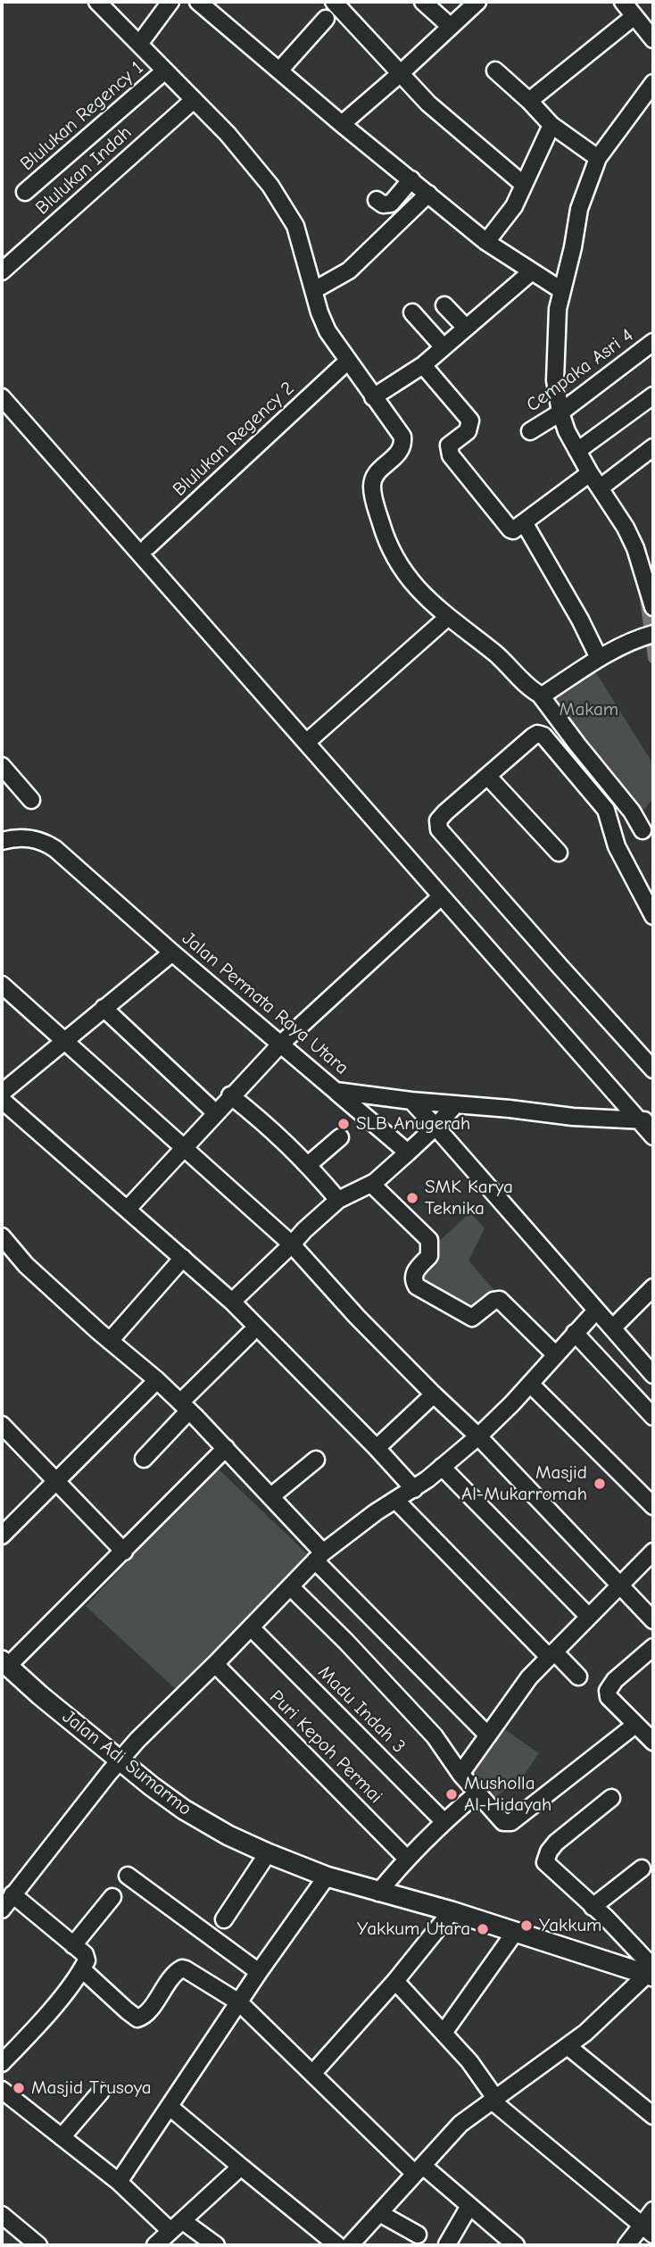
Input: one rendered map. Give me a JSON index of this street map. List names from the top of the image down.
{
  "streets": {
    "main road": ["Jalan Adi Sumarmo"],
    "street": [
      "Blulukan Regency 1",
      "Blulukan Indah",
      "Cempaka Asri 4",
      "Blulukan Regency 2",
      "Jalan Permata Raya Utara",
      "Madu Indah 3",
      "Puri Kepoh Permai"
    ]
  },
  "parks": ["Makam"],
  "places": [
    "SLB Anugerah",
    "SMK Karya Teknika",
    "Masjid Al-Mukarromah",
    "Musholla Al-Hidayah",
    "Yakkum",
    "Yakkum Utara",
    "Masjid Trusoya"
  ]
}
